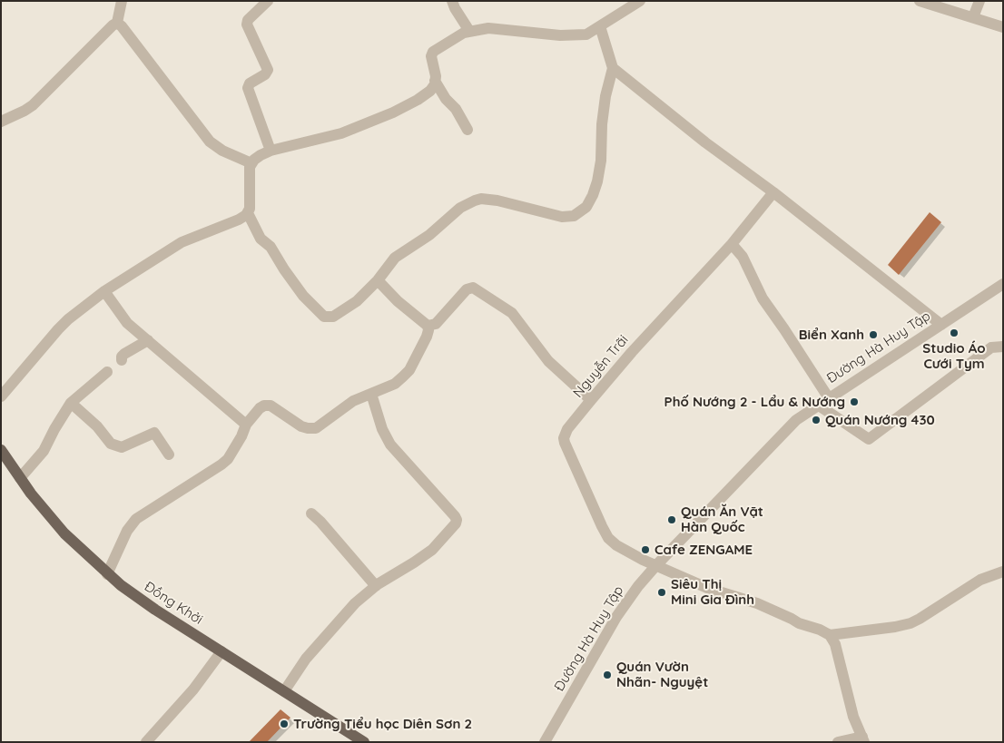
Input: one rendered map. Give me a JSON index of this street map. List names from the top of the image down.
{
  "streets": {
    "main road": ["Đồng Khởi"],
    "street": ["Đường Hà Huy Tập", "Nguyễn Trãi"]
  },
  "crossings": [
    ["Đường Hà Huy Tập", "Nguyễn Trãi"]
  ],
  "places": [
    "Studio Áo Cưới Tym",
    "Biển Xanh",
    "Phố Nướng 2 - Lẩu & Nướng",
    "Quán Nướng 430",
    "Quán Ăn Vặt Hàn Quốc",
    "Cafe ZENGAME",
    "Siêu Thị Mini Gia Đình",
    "Quán Vườn Nhãn- Nguyệt",
    "Trường Tiểu học Diên Sơn 2"
  ]
}
